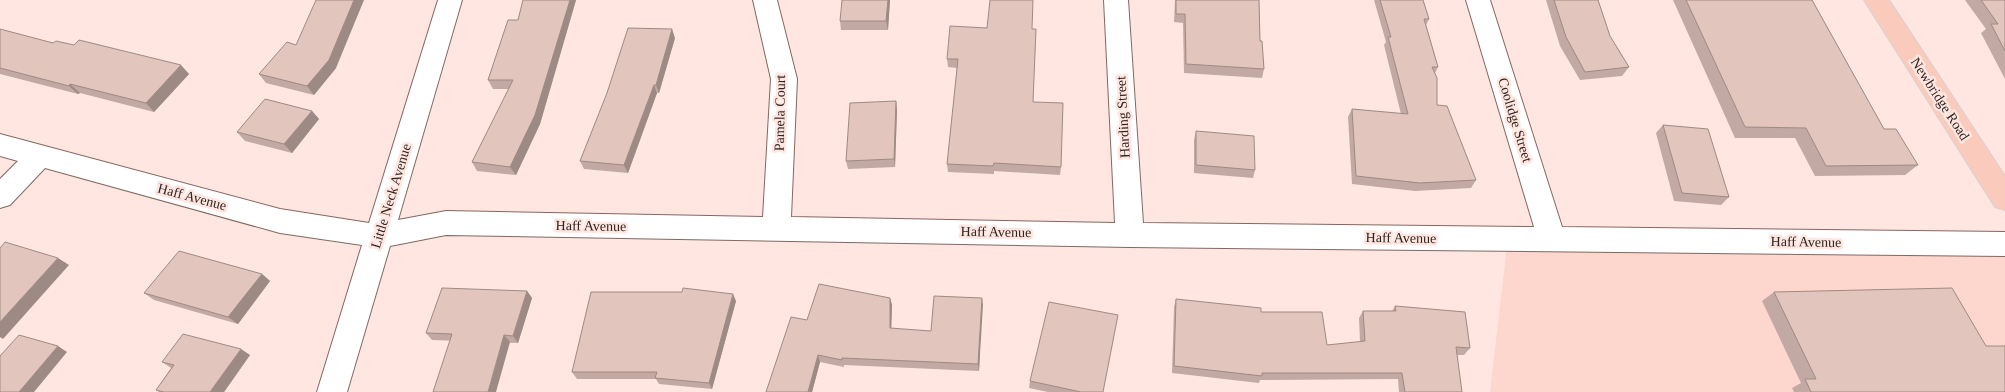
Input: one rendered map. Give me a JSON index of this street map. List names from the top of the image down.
{
  "streets": {
    "main road": ["Newbridge Road"],
    "street": [
      "Pamela Court",
      "Harding Street",
      "Coolidge Street",
      "Little Neck Avenue",
      "Haff Avenue"
    ]
  },
  "crossings": [
    ["Pamela Court", "Haff Avenue"],
    ["Harding Street", "Haff Avenue"],
    ["Coolidge Street", "Haff Avenue"],
    ["Little Neck Avenue", "Haff Avenue"]
  ]
}
